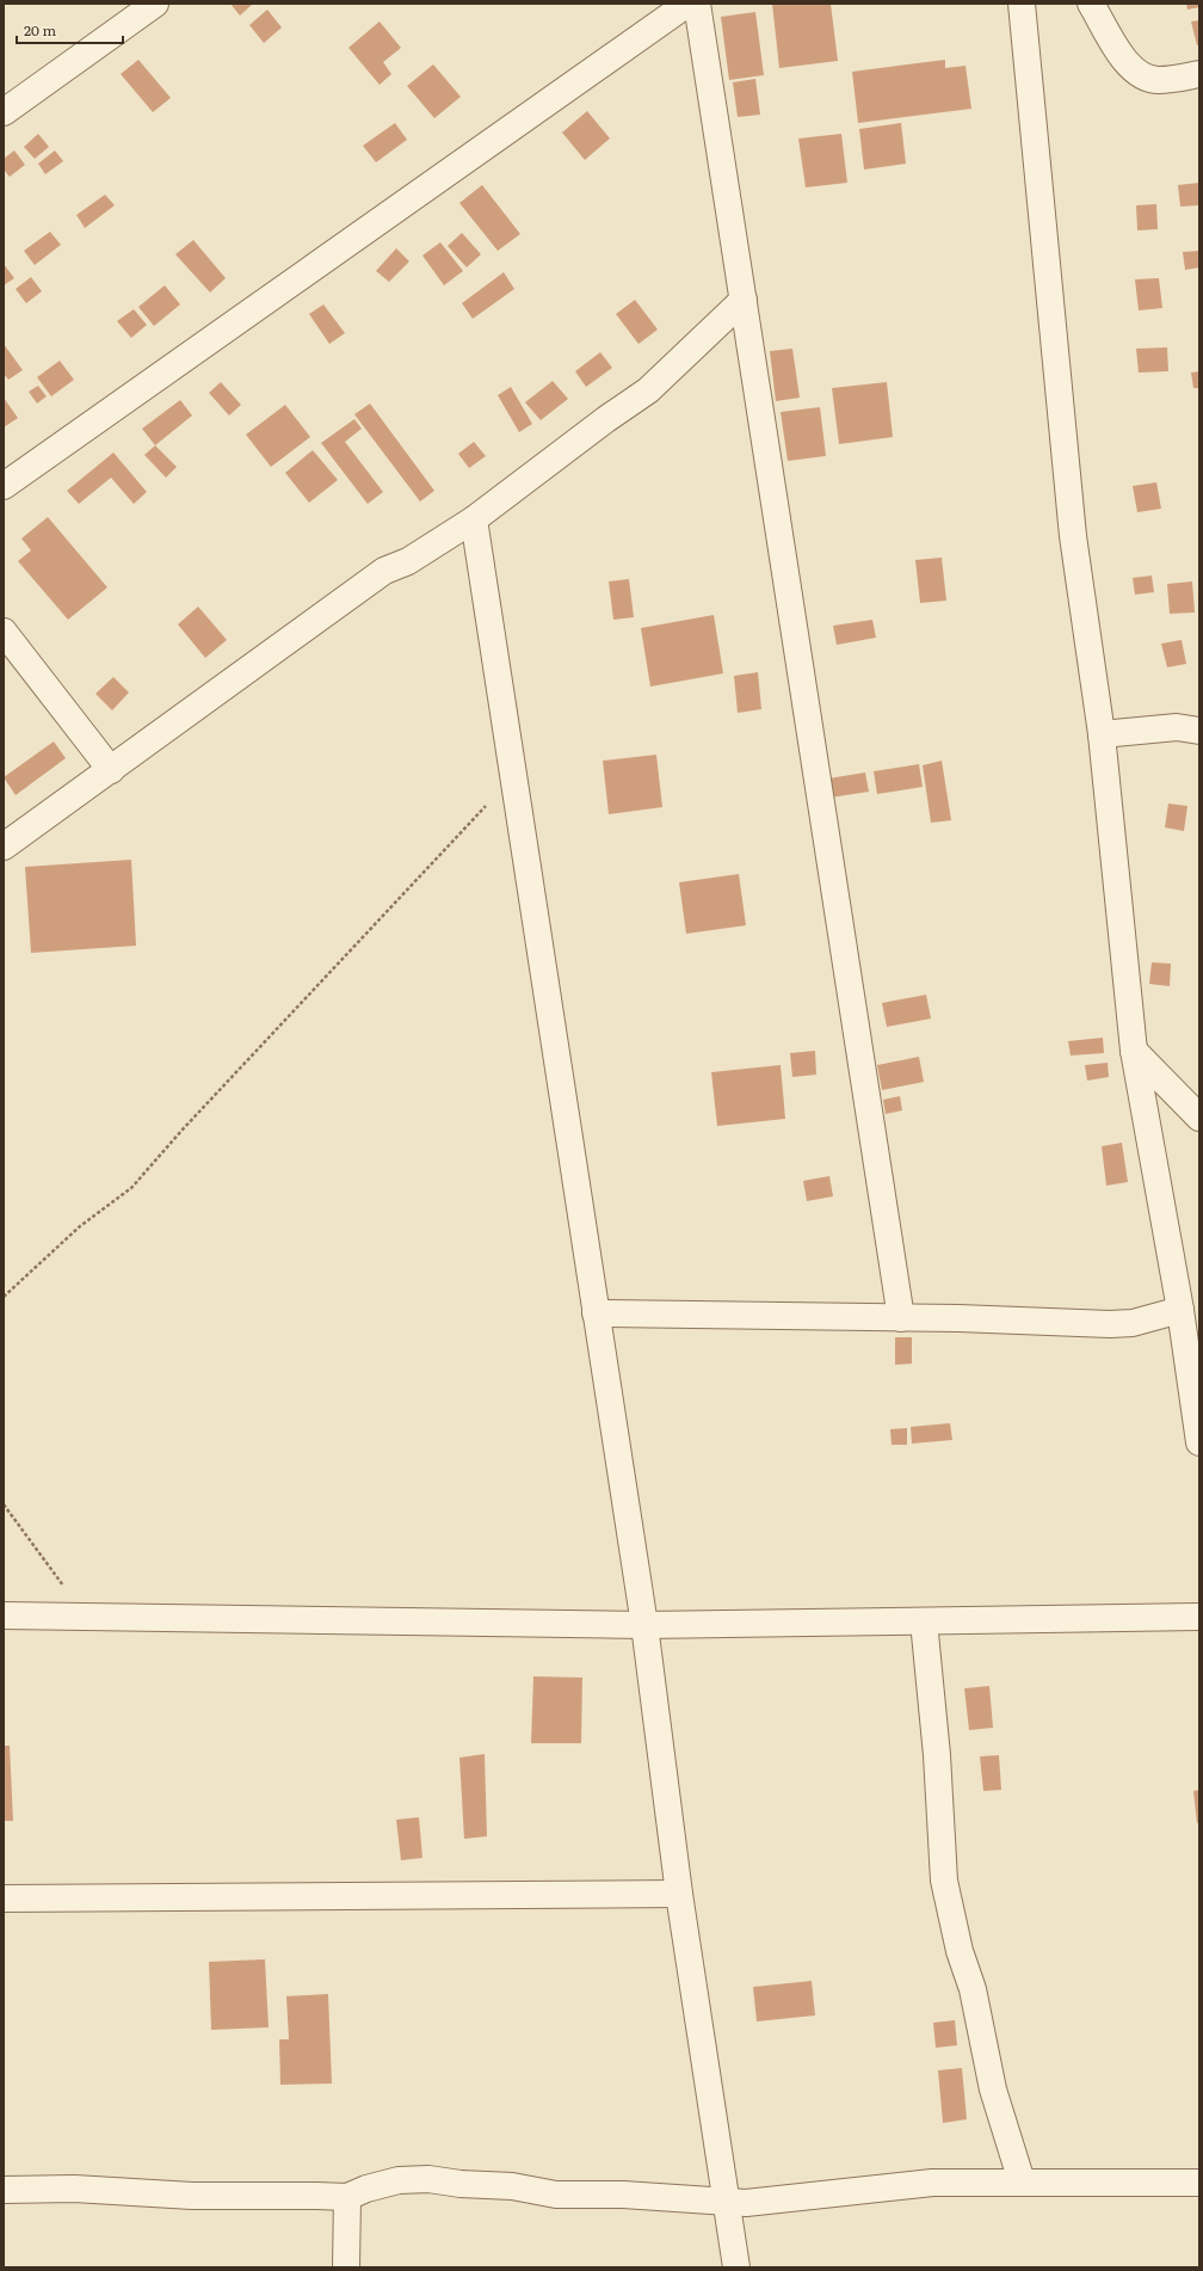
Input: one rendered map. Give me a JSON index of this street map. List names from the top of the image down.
{
  "scale_bar": "20 m"
}
